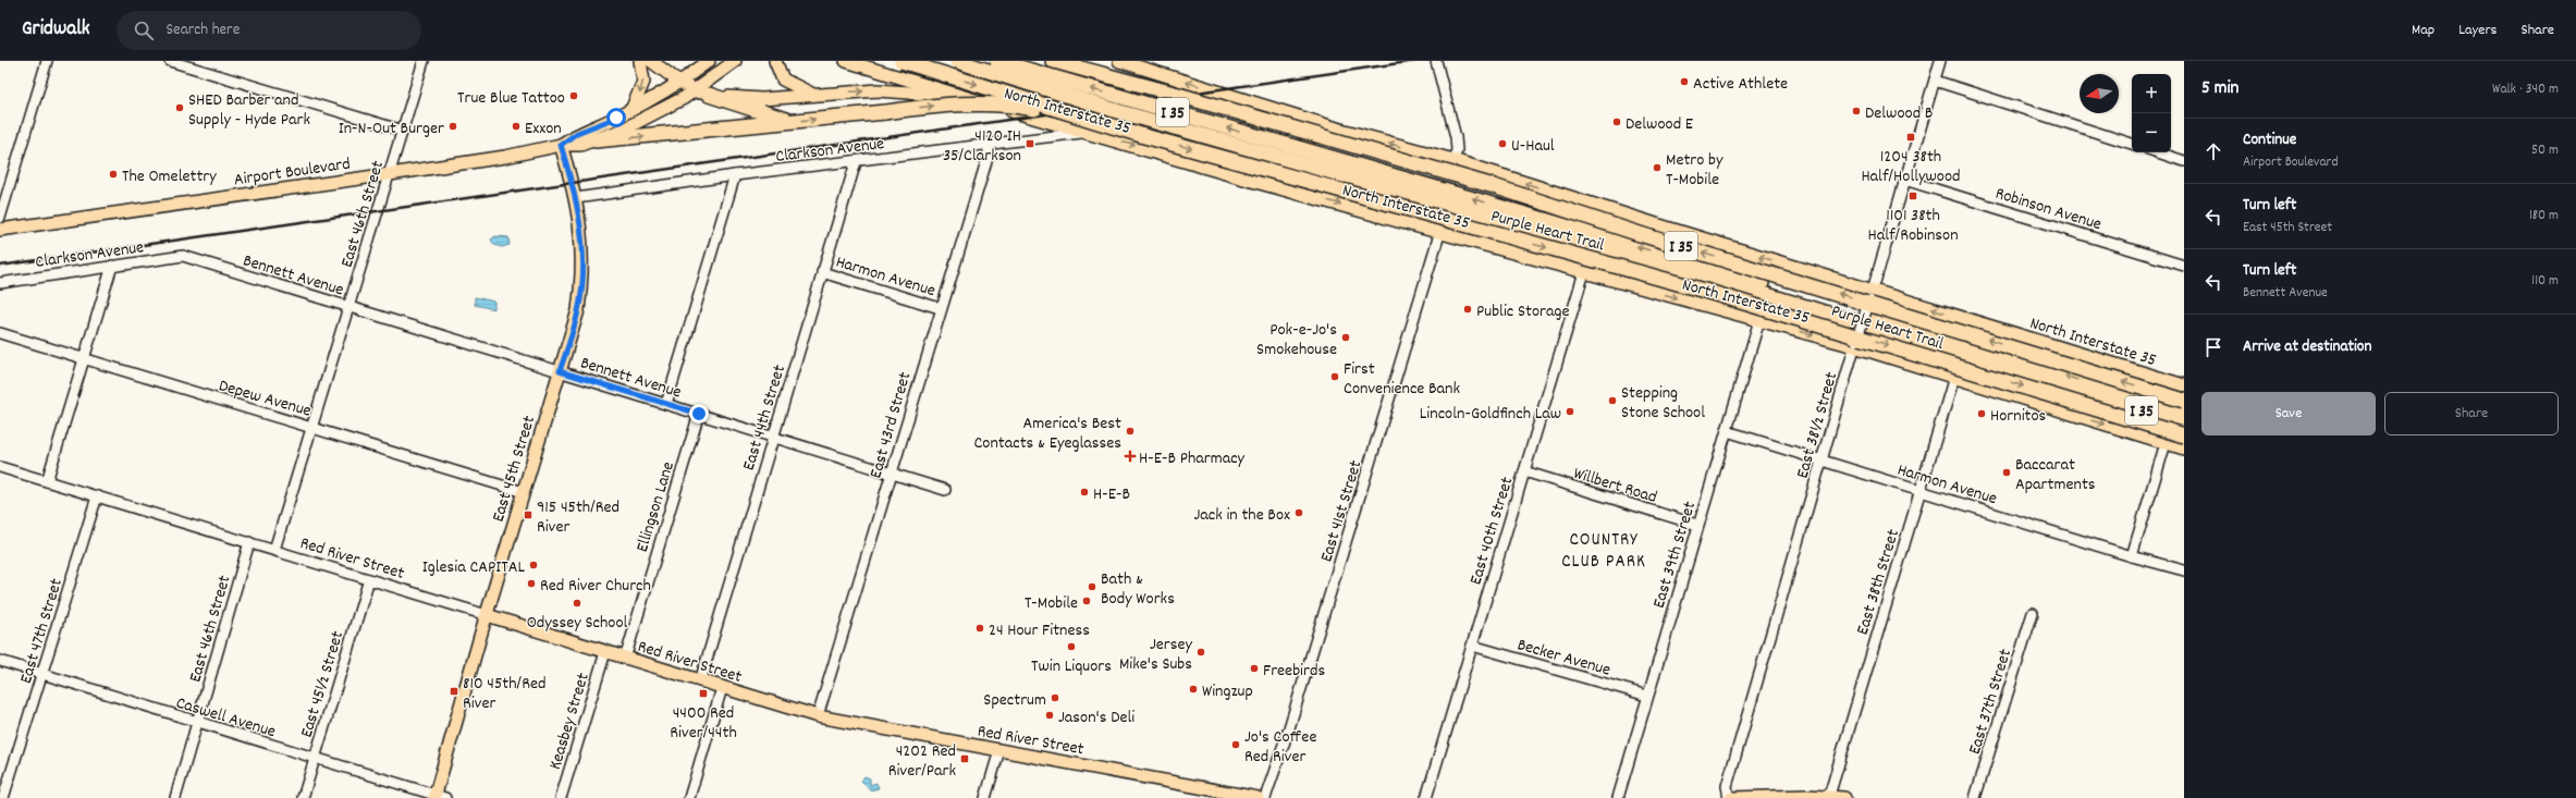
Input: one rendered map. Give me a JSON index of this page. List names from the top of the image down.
{
  "streets": {
    "highway": ["I 35", "Purple Heart Trail"],
    "main road": [
      "North Interstate 35",
      "Airport Boulevard",
      "East 45th Street",
      "Red River Street"
    ],
    "street": [
      "Clarkson Avenue",
      "Robinson Avenue",
      "East 46th Street",
      "Bennett Avenue",
      "Harmon Avenue",
      "Depew Avenue",
      "East 44th Street",
      "East 43rd Street",
      "East 38½ Street",
      "Willbert Road",
      "Ellingson Lane",
      "East 41st Street",
      "East 40th Street",
      "East 39th Street",
      "East 38th Street",
      "East 47th Street",
      "Becker Avenue",
      "East 45½ Street",
      "East 37th Street",
      "Caswell Avenue",
      "Keasbey Street"
    ]
  },
  "crossings": [
    ["North Interstate 35", "Clarkson Avenue"],
    ["North Interstate 35", "East 38½ Street"],
    ["North Interstate 35", "East 41st Street"],
    ["North Interstate 35", "East 40th Street"],
    ["North Interstate 35", "East 39th Street"],
    ["North Interstate 35", "East 38th Street"],
    ["Clarkson Avenue", "Bennett Avenue"],
    ["Clarkson Avenue", "East 44th Street"],
    ["Clarkson Avenue", "East 43rd Street"],
    ["Clarkson Avenue", "East 45th Street"],
    ["Airport Boulevard", "East 46th Street"],
    ["Airport Boulevard", "East 45th Street"],
    ["Robinson Avenue", "East 38½ Street"],
    ["East 46th Street", "Bennett Avenue"],
    ["East 46th Street", "Depew Avenue"],
    ["East 46th Street", "Red River Street"],
    ["East 46th Street", "Caswell Avenue"],
    ["Bennett Avenue", "East 44th Street"],
    ["Bennett Avenue", "East 43rd Street"],
    ["Bennett Avenue", "East 45th Street"],
    ["Bennett Avenue", "Ellingson Lane"],
    ["Harmon Avenue", "East 44th Street"],
    ["Harmon Avenue", "East 43rd Street"],
    ["Harmon Avenue", "East 38½ Street"],
    ["Harmon Avenue", "East 39th Street"],
    ["Harmon Avenue", "East 38th Street"],
    ["Depew Avenue", "East 45th Street"],
    ["East 44th Street", "Red River Street"],
    ["East 43rd Street", "Red River Street"],
    ["East 45th Street", "Red River Street"],
    ["East 45th Street", "Caswell Avenue"],
    ["Willbert Road", "East 40th Street"],
    ["Willbert Road", "East 39th Street"],
    ["Ellingson Lane", "Red River Street"],
    ["East 40th Street", "Becker Avenue"],
    ["East 39th Street", "Becker Avenue"],
    ["Red River Street", "East 47th Street"],
    ["Red River Street", "East 45½ Street"],
    ["Red River Street", "Keasbey Street"],
    ["East 47th Street", "Caswell Avenue"],
    ["East 45½ Street", "Caswell Avenue"]
  ],
  "districts": ["COUNTRY CLUB PARK"],
  "places": {
    "other": [
      "Active Athlete",
      "True Blue Tattoo",
      "SHED Barber and Supply - Hyde Park",
      "Delwood B",
      "Delwood E",
      "In-N-Out Burger",
      "Exxon",
      "U-Haul",
      "Metro by T-Mobile",
      "The Omelettry",
      "Public Storage",
      "Pok-e-Jo's Smokehouse",
      "First Convenience Bank",
      "Stepping Stone School",
      "Lincoln-Goldfinch Law",
      "Hornitos",
      "America's Best Contacts & Eyeglasses",
      "Baccarat Apartments",
      "H-E-B",
      "Jack in the Box",
      "Iglesia CAPITAL",
      "Red River Church",
      "Bath & Body Works",
      "T-Mobile",
      "Odyssey School",
      "24 Hour Fitness",
      "Twin Liquors",
      "Jersey Mike's Subs",
      "Freebirds",
      "Wingzup",
      "Spectrum",
      "Jason's Deli",
      "Jo's Coffee Red River"
    ],
    "transit": [
      "1204 38th Half/Hollywood",
      "4120 IH 35/Clarkson",
      "1101 38th Half/Robinson",
      "915 45th/Red River",
      "810 45th/Red River",
      "4400 Red River/44th",
      "4202 Red River/Park"
    ],
    "health": ["H-E-B Pharmacy"]
  },
  "north": "left",
  "page": {
    "header": "Gridwalk",
    "search": "Search here",
    "nav": ["Map", "Layers", "Share"],
    "heading": ["5 min", "Walk · 340 m"],
    "map_buttons": ["+", "−"],
    "list": [
      ["Continue", "Airport Boulevard", "50 m"],
      ["Turn left", "East 45th Street", "180 m"],
      ["Turn left", "Bennett Avenue", "110 m"],
      "Arrive at destination"
    ],
    "buttons": ["Save", "Share"]
  }
}
